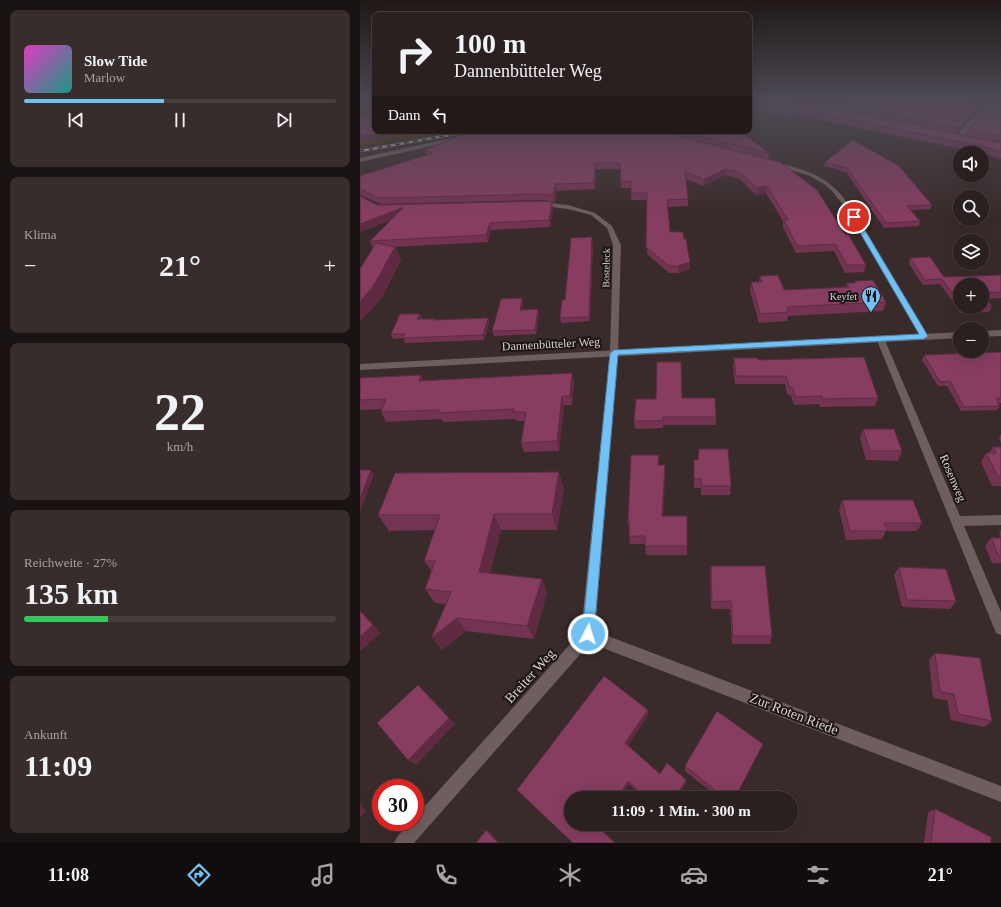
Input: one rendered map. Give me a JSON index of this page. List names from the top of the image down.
{
  "streets": {
    "street": [
      "Bosteleck",
      "Dannenbütteler Weg",
      "Rosenweg",
      "Breiter Weg",
      "Zur Roten Riede"
    ]
  },
  "crossings": [
    ["Bosteleck", "Dannenbütteler Weg"],
    ["Dannenbütteler Weg", "Rosenweg"],
    ["Breiter Weg", "Zur Roten Riede"]
  ],
  "places": {
    "restaurant": ["Keyfet"]
  },
  "page": {
    "turn": ["100 m", "Dannenbütteler Weg"],
    "song": ["Slow Tide", "Marlow"],
    "then": "Dann",
    "map_buttons": ["+", "−"],
    "tile": [
      "Klima",
      ["22", "km/h"],
      ["Reichweite · 27%", "135 km"],
      ["Ankunft", "11:09"]
    ],
    "heat": ["−", "21°", "+"],
    "limit": "30",
    "trip": "11:09 · 1 Min. · 300 m",
    "tabs": ["11:08", "21°"]
  }
}
